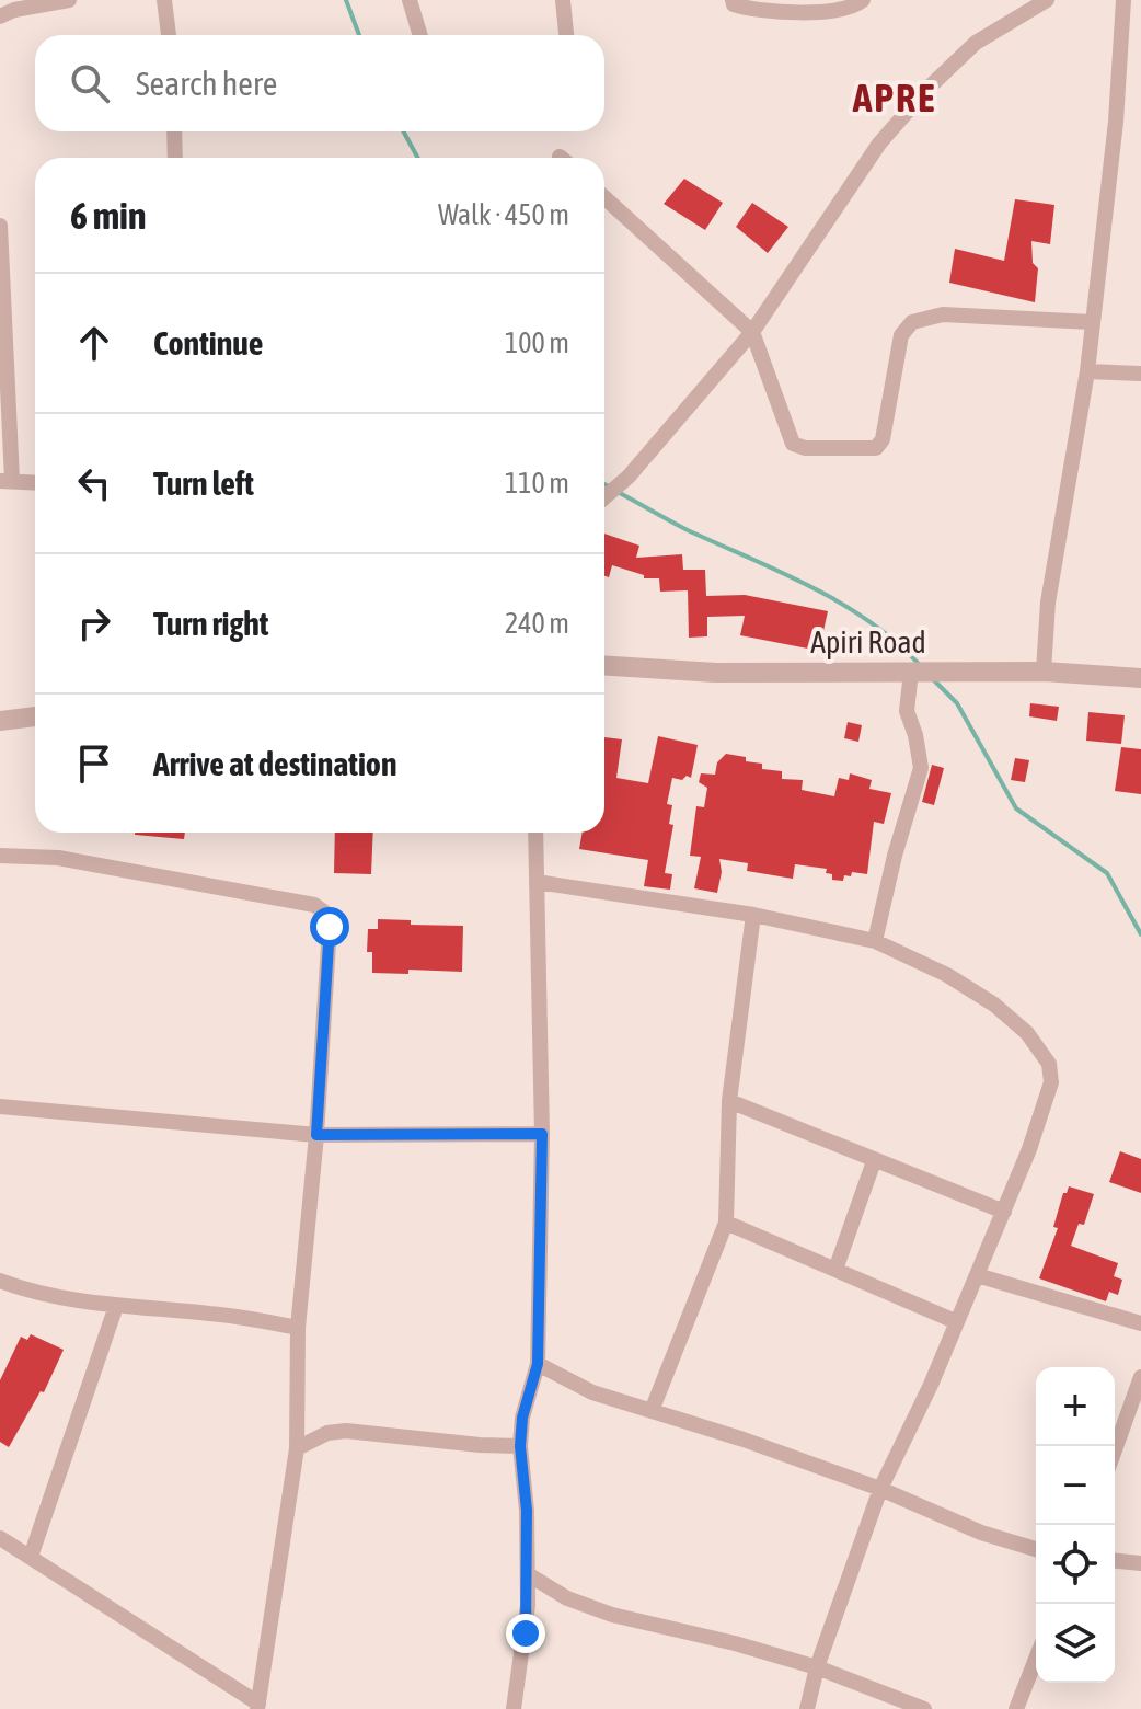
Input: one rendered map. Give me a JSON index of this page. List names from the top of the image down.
{
  "streets": {
    "street": ["Apiri Road"]
  },
  "districts": ["APRE"],
  "page": {
    "search": "Search here",
    "heading": ["6 min", "Walk · 450 m"],
    "list": [
      ["Continue", "100 m"],
      ["Turn left", "110 m"],
      ["Turn right", "240 m"],
      "Arrive at destination"
    ],
    "map_buttons": ["+", "−"]
  }
}
